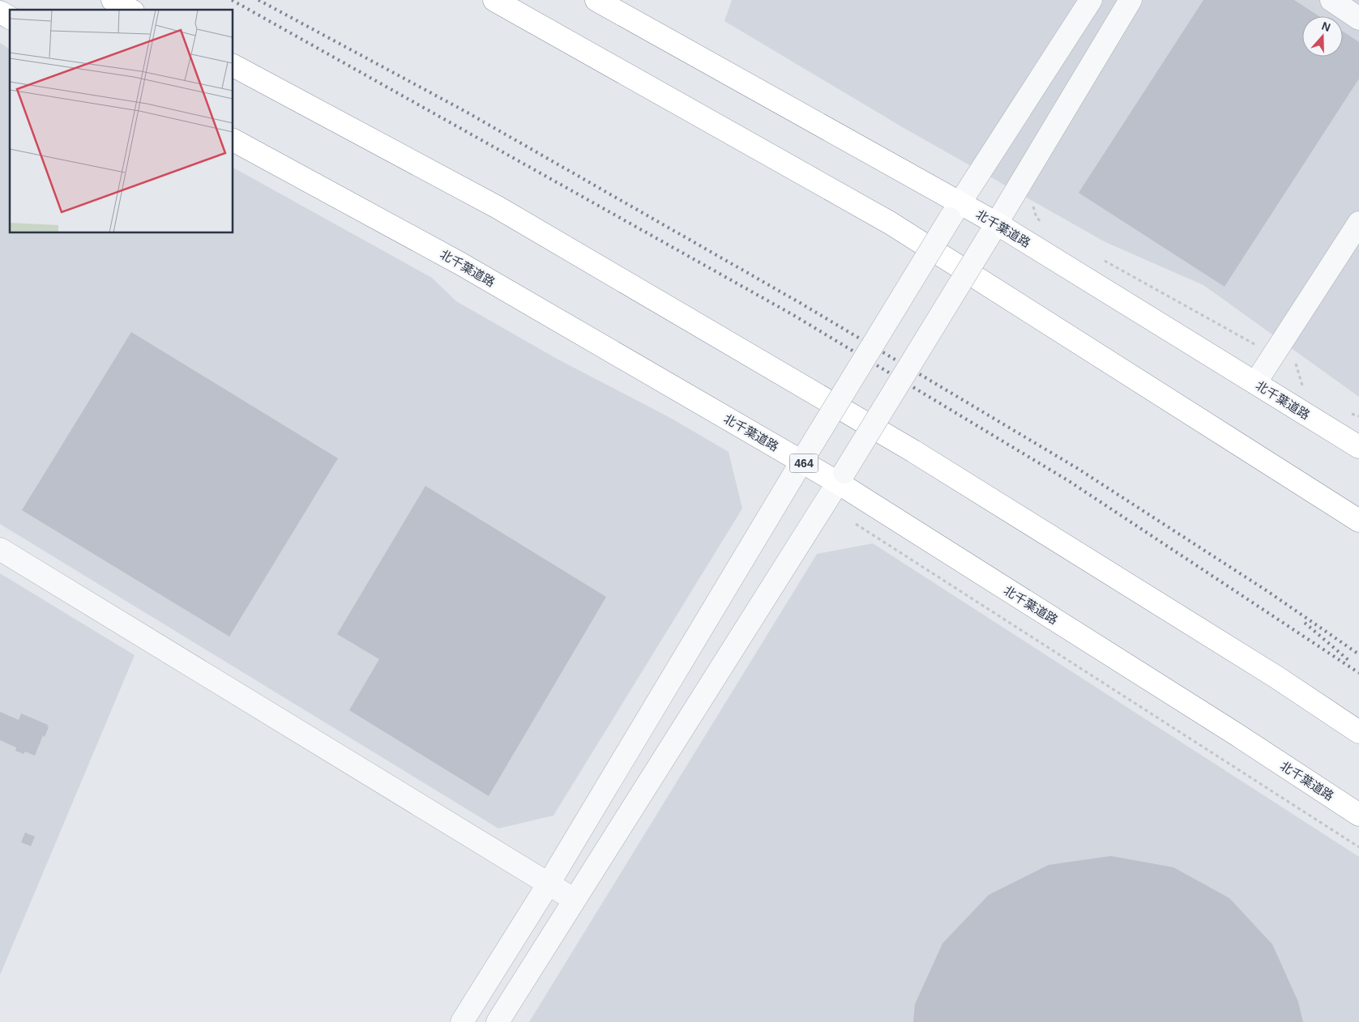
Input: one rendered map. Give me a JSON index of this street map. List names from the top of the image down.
{
  "streets": {
    "highway": ["北千葉道路", "464"]
  },
  "north": "top"
}
